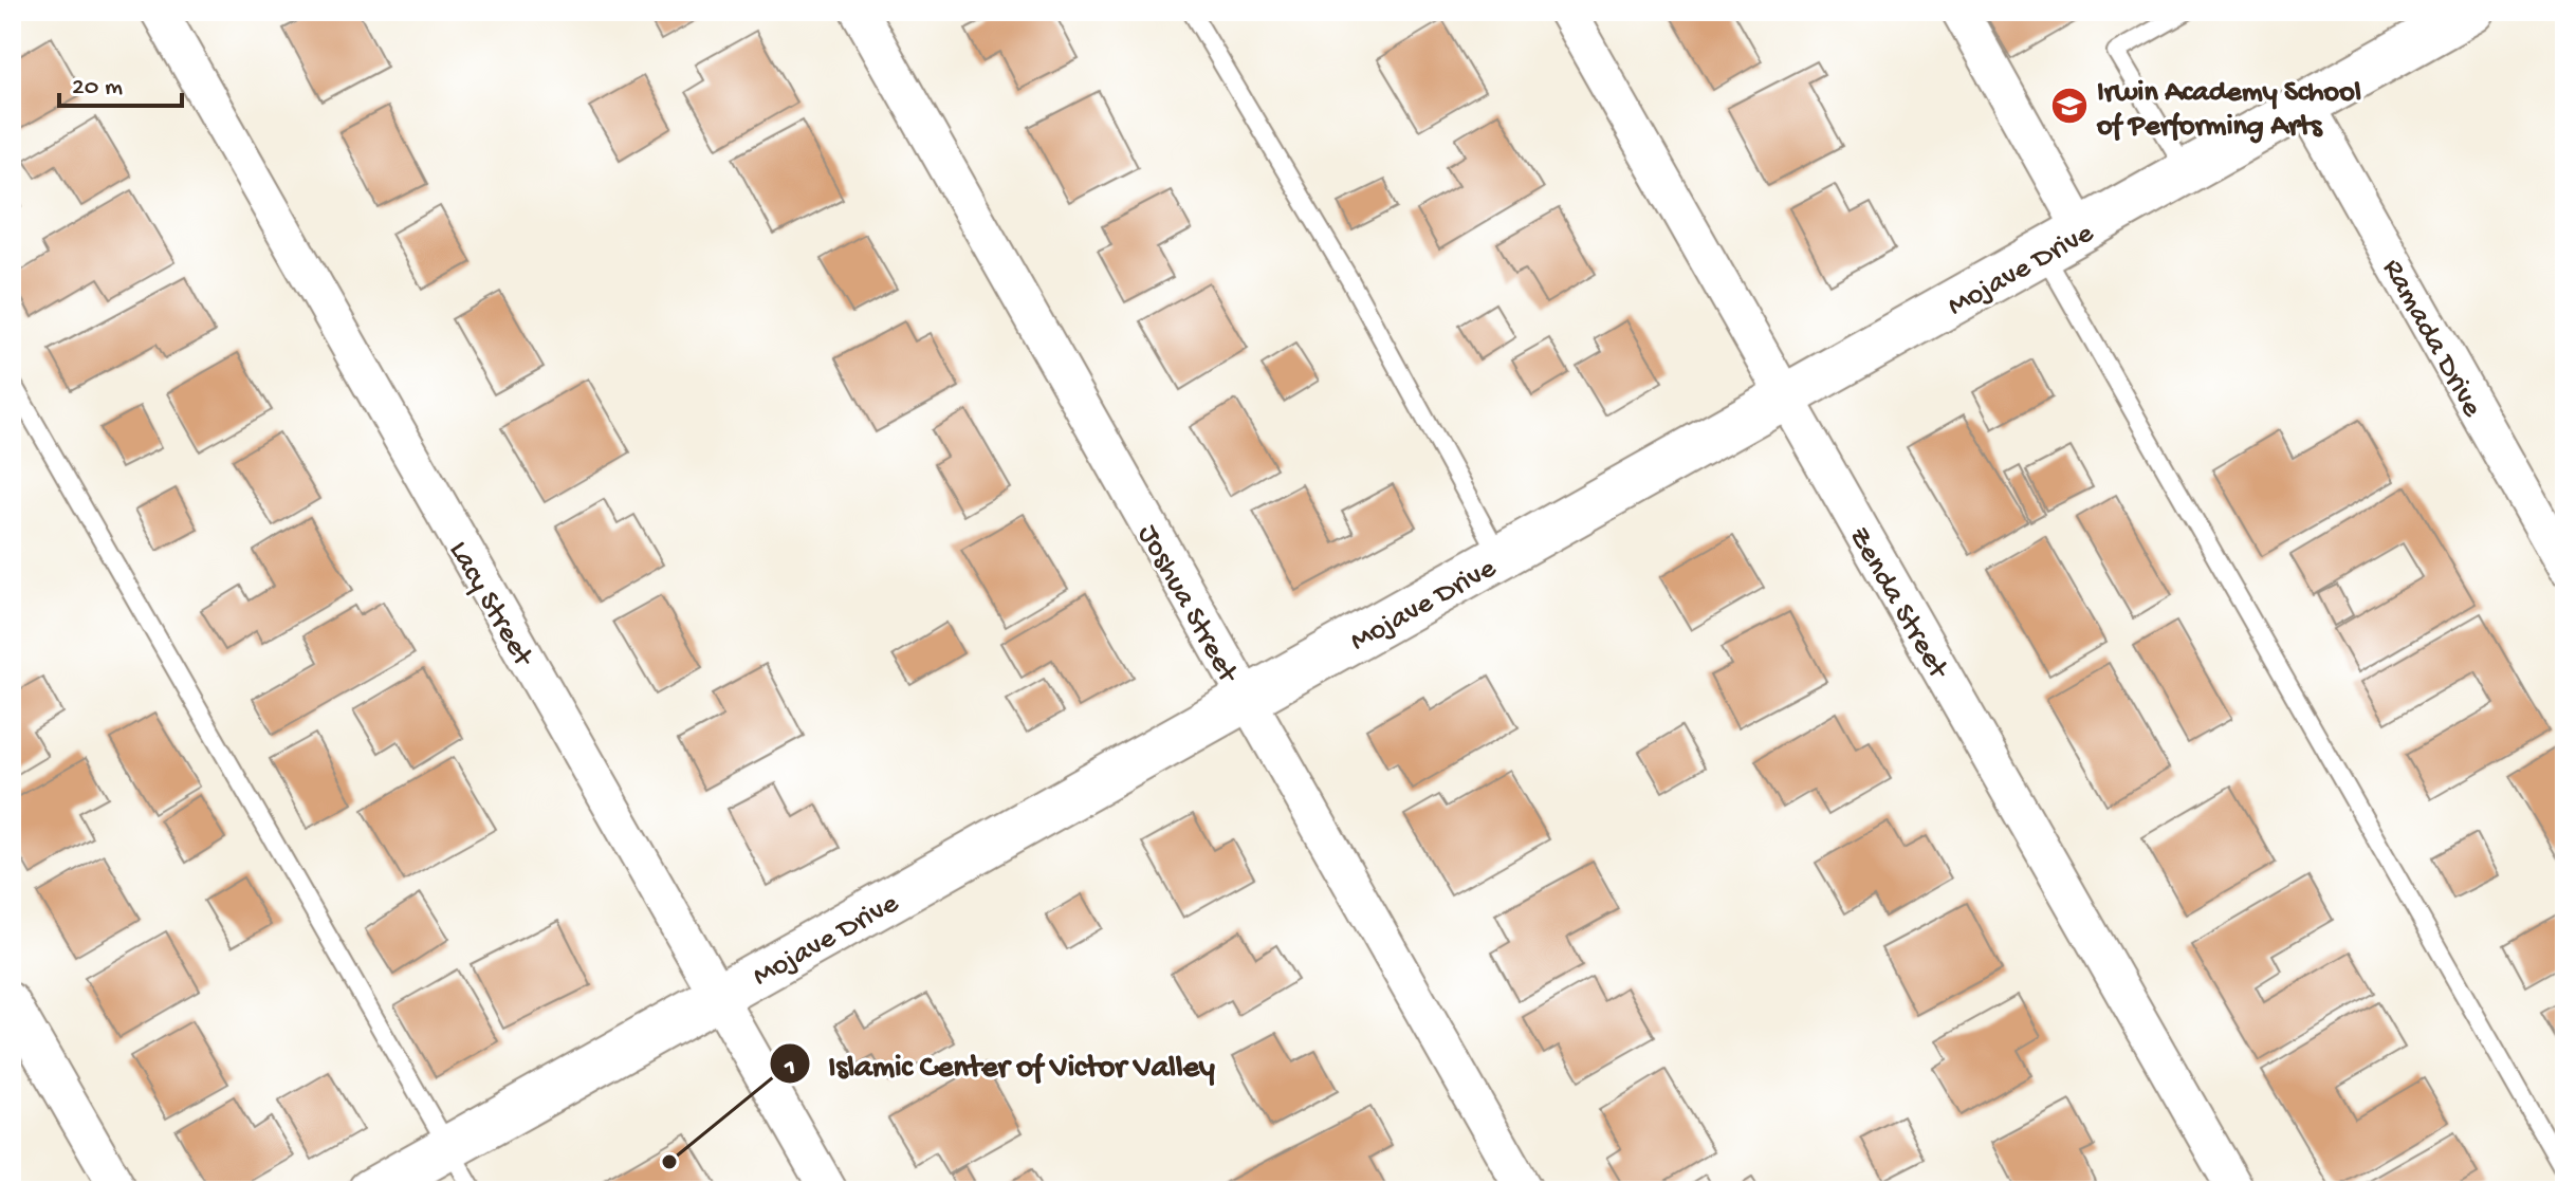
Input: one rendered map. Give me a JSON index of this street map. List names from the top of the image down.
{
  "streets": {
    "street": [
      "Mojave Drive",
      "Ramada Drive",
      "Zenda Street",
      "Lacy Street",
      "Joshua Street"
    ]
  },
  "crossings": [
    ["Mojave Drive", "Ramada Drive"],
    ["Mojave Drive", "Zenda Street"],
    ["Mojave Drive", "Lacy Street"],
    ["Mojave Drive", "Joshua Street"]
  ],
  "places": {
    "school or university": ["Irwin Academy School of Performing Arts"],
    "other": ["Islamic Center of Victor Valley"]
  },
  "scale_bar": "20 m"
}
